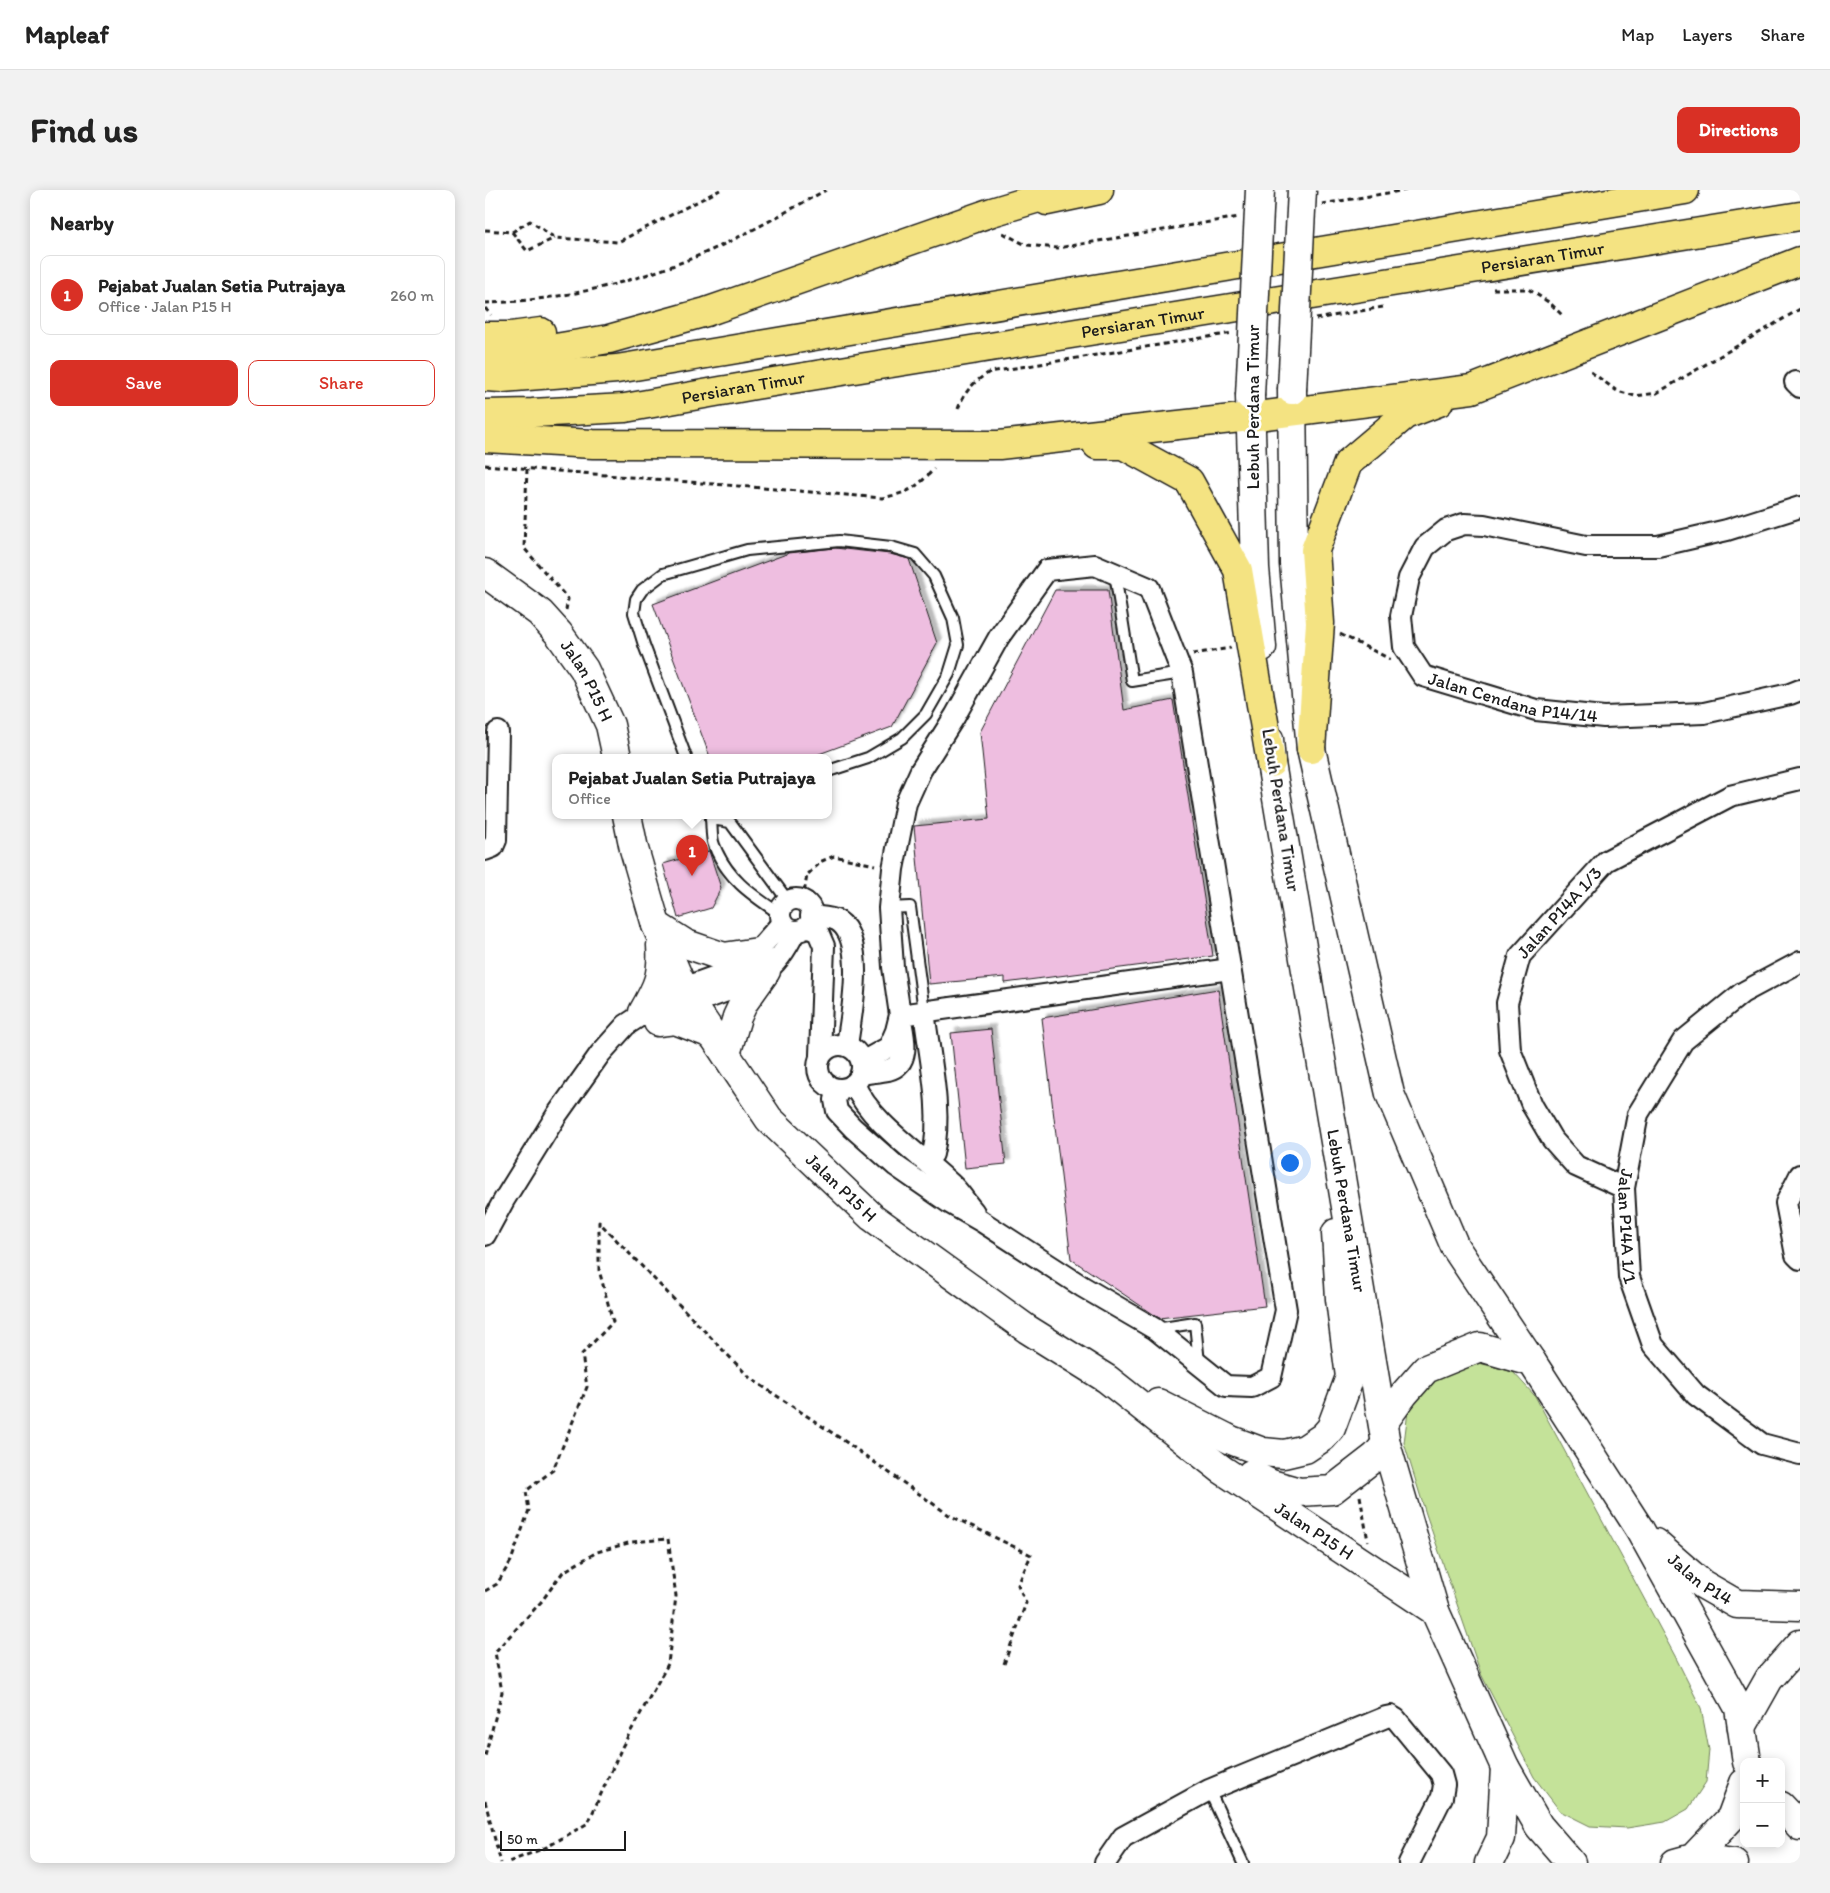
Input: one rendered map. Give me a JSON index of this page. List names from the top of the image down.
{
  "streets": {
    "main road": [
      "Persiaran Timur",
      "Lebuh Perdana Timur",
      "Jalan P15 H",
      "Jalan P14"
    ],
    "street": ["Jalan Cendana P14/14", "Jalan P14A 1/3", "Jalan P14A 1/1"]
  },
  "crossings": [
    ["Lebuh Perdana Timur", "Jalan P15 H"],
    ["Jalan P14A 1/3", "Jalan P14A 1/1"]
  ],
  "scale_bar": "50 m",
  "page": {
    "header": "Mapleaf",
    "nav": ["Map", "Layers", "Share"],
    "buttons": [
      "Directions",
      ["Save", "Share"]
    ],
    "title": "Find us",
    "heading": "Nearby",
    "list": [
      {
        "mark": "1",
        "name": "Pejabat Jualan Setia Putrajaya",
        "note": "Office · Jalan P15 H",
        "value": "260 m"
      }
    ],
    "popup": ["Pejabat Jualan Setia Putrajaya", "Office"],
    "pins": "1",
    "map_buttons": ["+", "−"],
    "scale": "50 m"
  }
}
